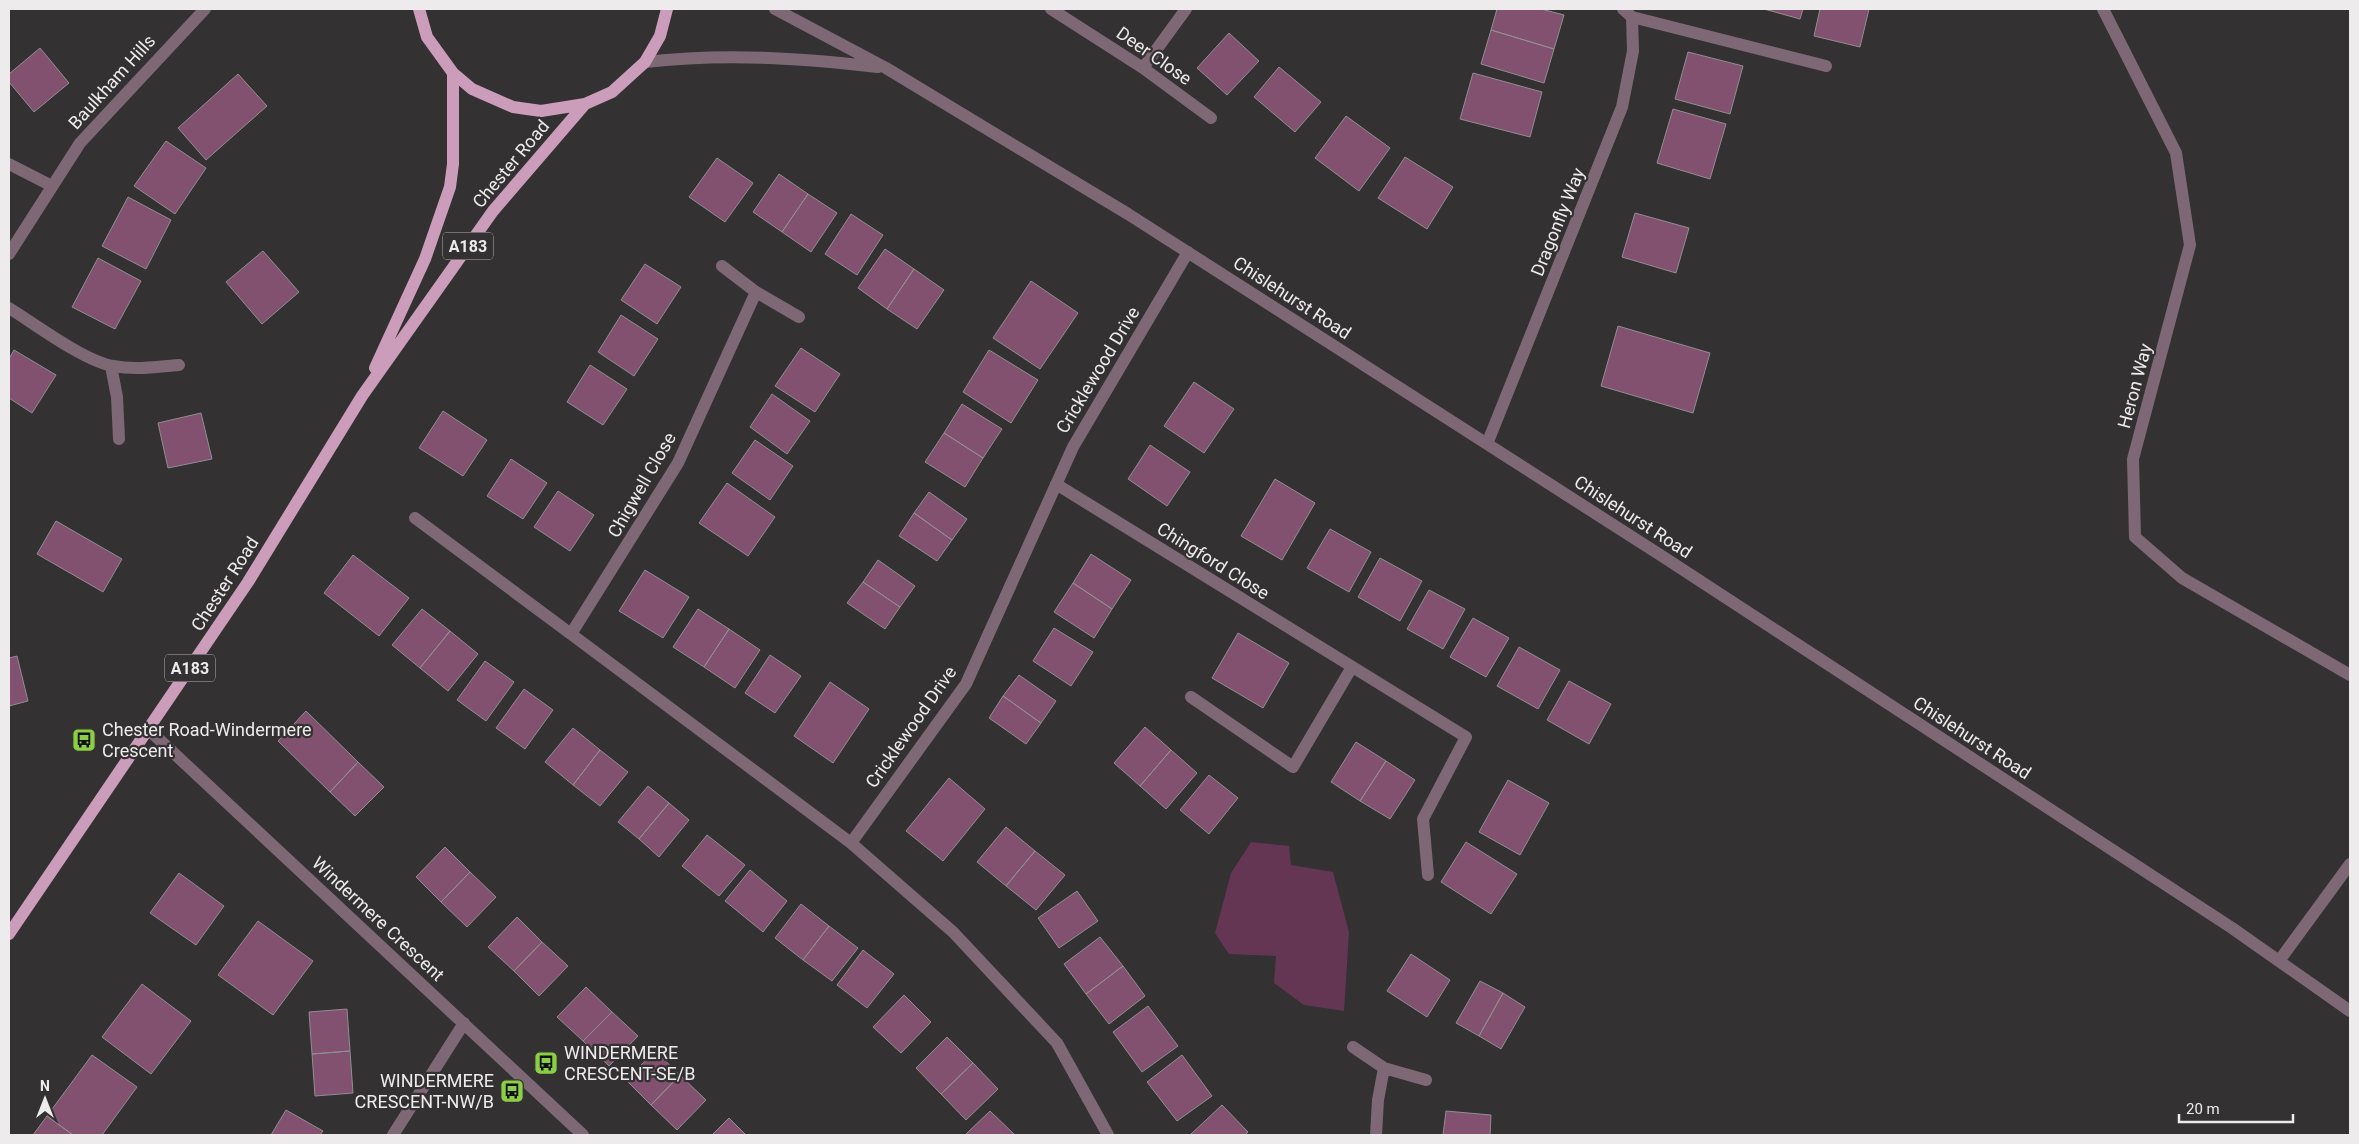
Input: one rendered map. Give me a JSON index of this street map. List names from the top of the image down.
{
  "streets": {
    "main road": ["Chester Road", "A183"],
    "street": [
      "Deer Close",
      "Baulkham Hills",
      "Dragonfly Way",
      "Chislehurst Road",
      "Cricklewood Drive",
      "Heron Way",
      "Chigwell Close",
      "Chingford Close",
      "Windermere Crescent"
    ]
  },
  "crossings": [
    ["Chester Road", "Windermere Crescent"],
    ["Dragonfly Way", "Chislehurst Road"],
    ["Chislehurst Road", "Cricklewood Drive"],
    ["Cricklewood Drive", "Chingford Close"]
  ],
  "places": {
    "bus stop": ["Chester Road-Windermere Crescent", "WINDERMERE CRESCENT-SE/B", "WINDERMERE CRESCENT-NW/B"]
  },
  "scale_bar": "20 m",
  "north": "top"
}
